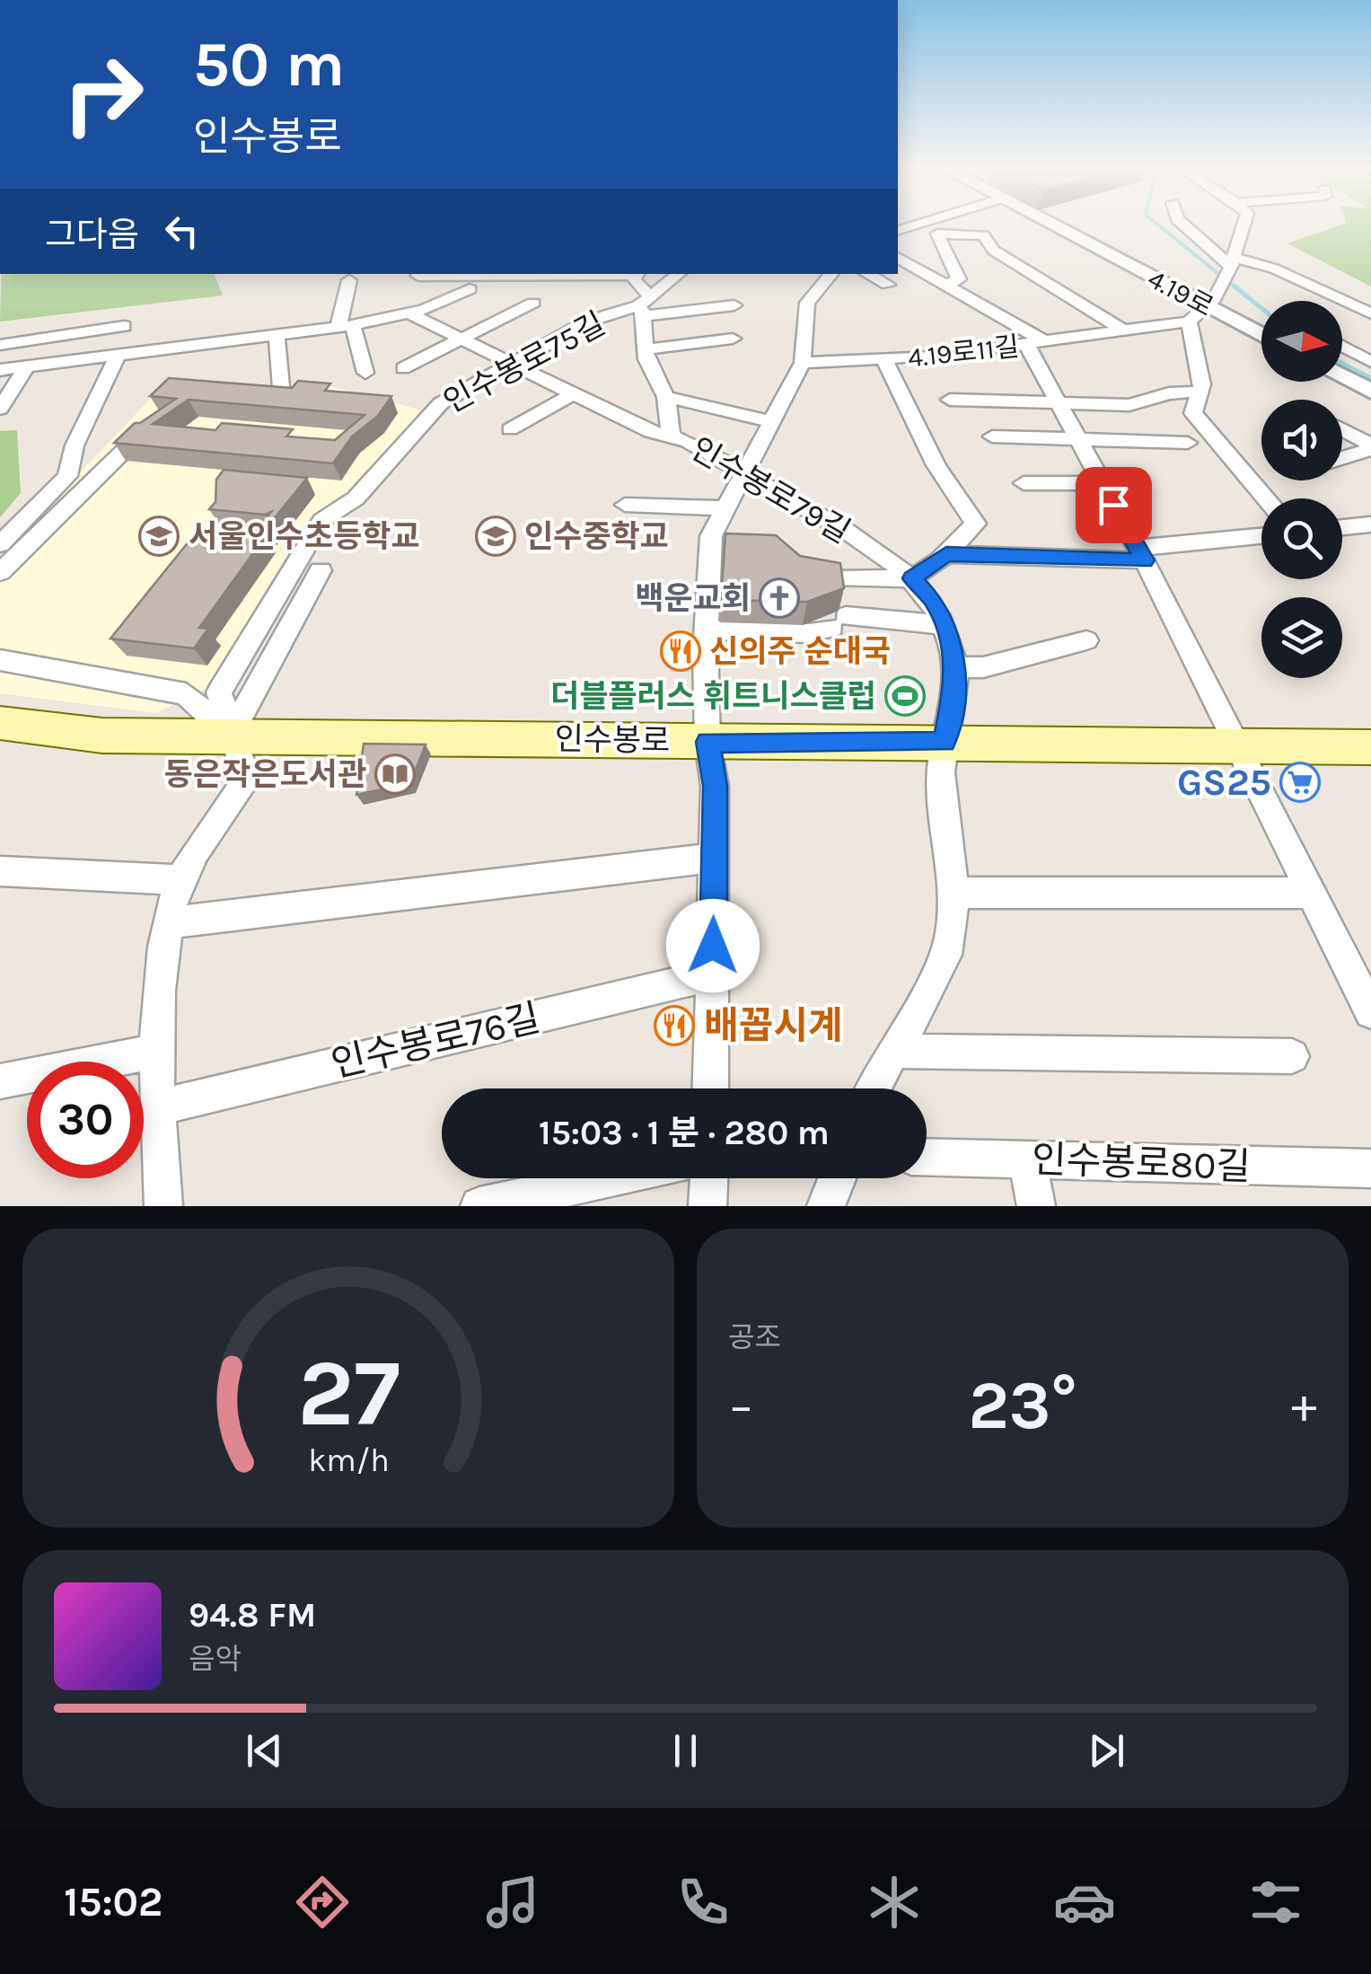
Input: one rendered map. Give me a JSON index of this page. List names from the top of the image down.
{
  "streets": {
    "main road": ["인수봉로"],
    "street": [
      "4.19로",
      "4.19로11길",
      "인수봉로75길",
      "인수봉로79길",
      "인수봉로76길",
      "인수봉로80길"
    ]
  },
  "crossings": [
    ["4.19로", "4.19로11길"],
    ["인수봉로75길", "인수봉로79길"],
    ["인수봉로75길", "인수봉로"],
    ["인수봉로79길", "인수봉로"]
  ],
  "places": {
    "school or university": ["서울인수초등학교", "인수중학교"],
    "church": ["백운교회"],
    "restaurant": ["신의주 순대국", "배꼽시계"],
    "sports": ["더블플러스 휘트니스클럽"],
    "library": ["동은작은도서관"],
    "supermarket": ["GS25"]
  },
  "north": "right",
  "page": {
    "turn": ["50 m", "인수봉로"],
    "then": "그다음",
    "limit": "30",
    "trip": "15:03 · 1 분 · 280 m",
    "tile": "공조",
    "heat": ["−", "23°", "+"],
    "song": ["94.8 FM", "음악"],
    "tabs": "15:02",
    "gauge": ["27", "km/h"]
  }
}
